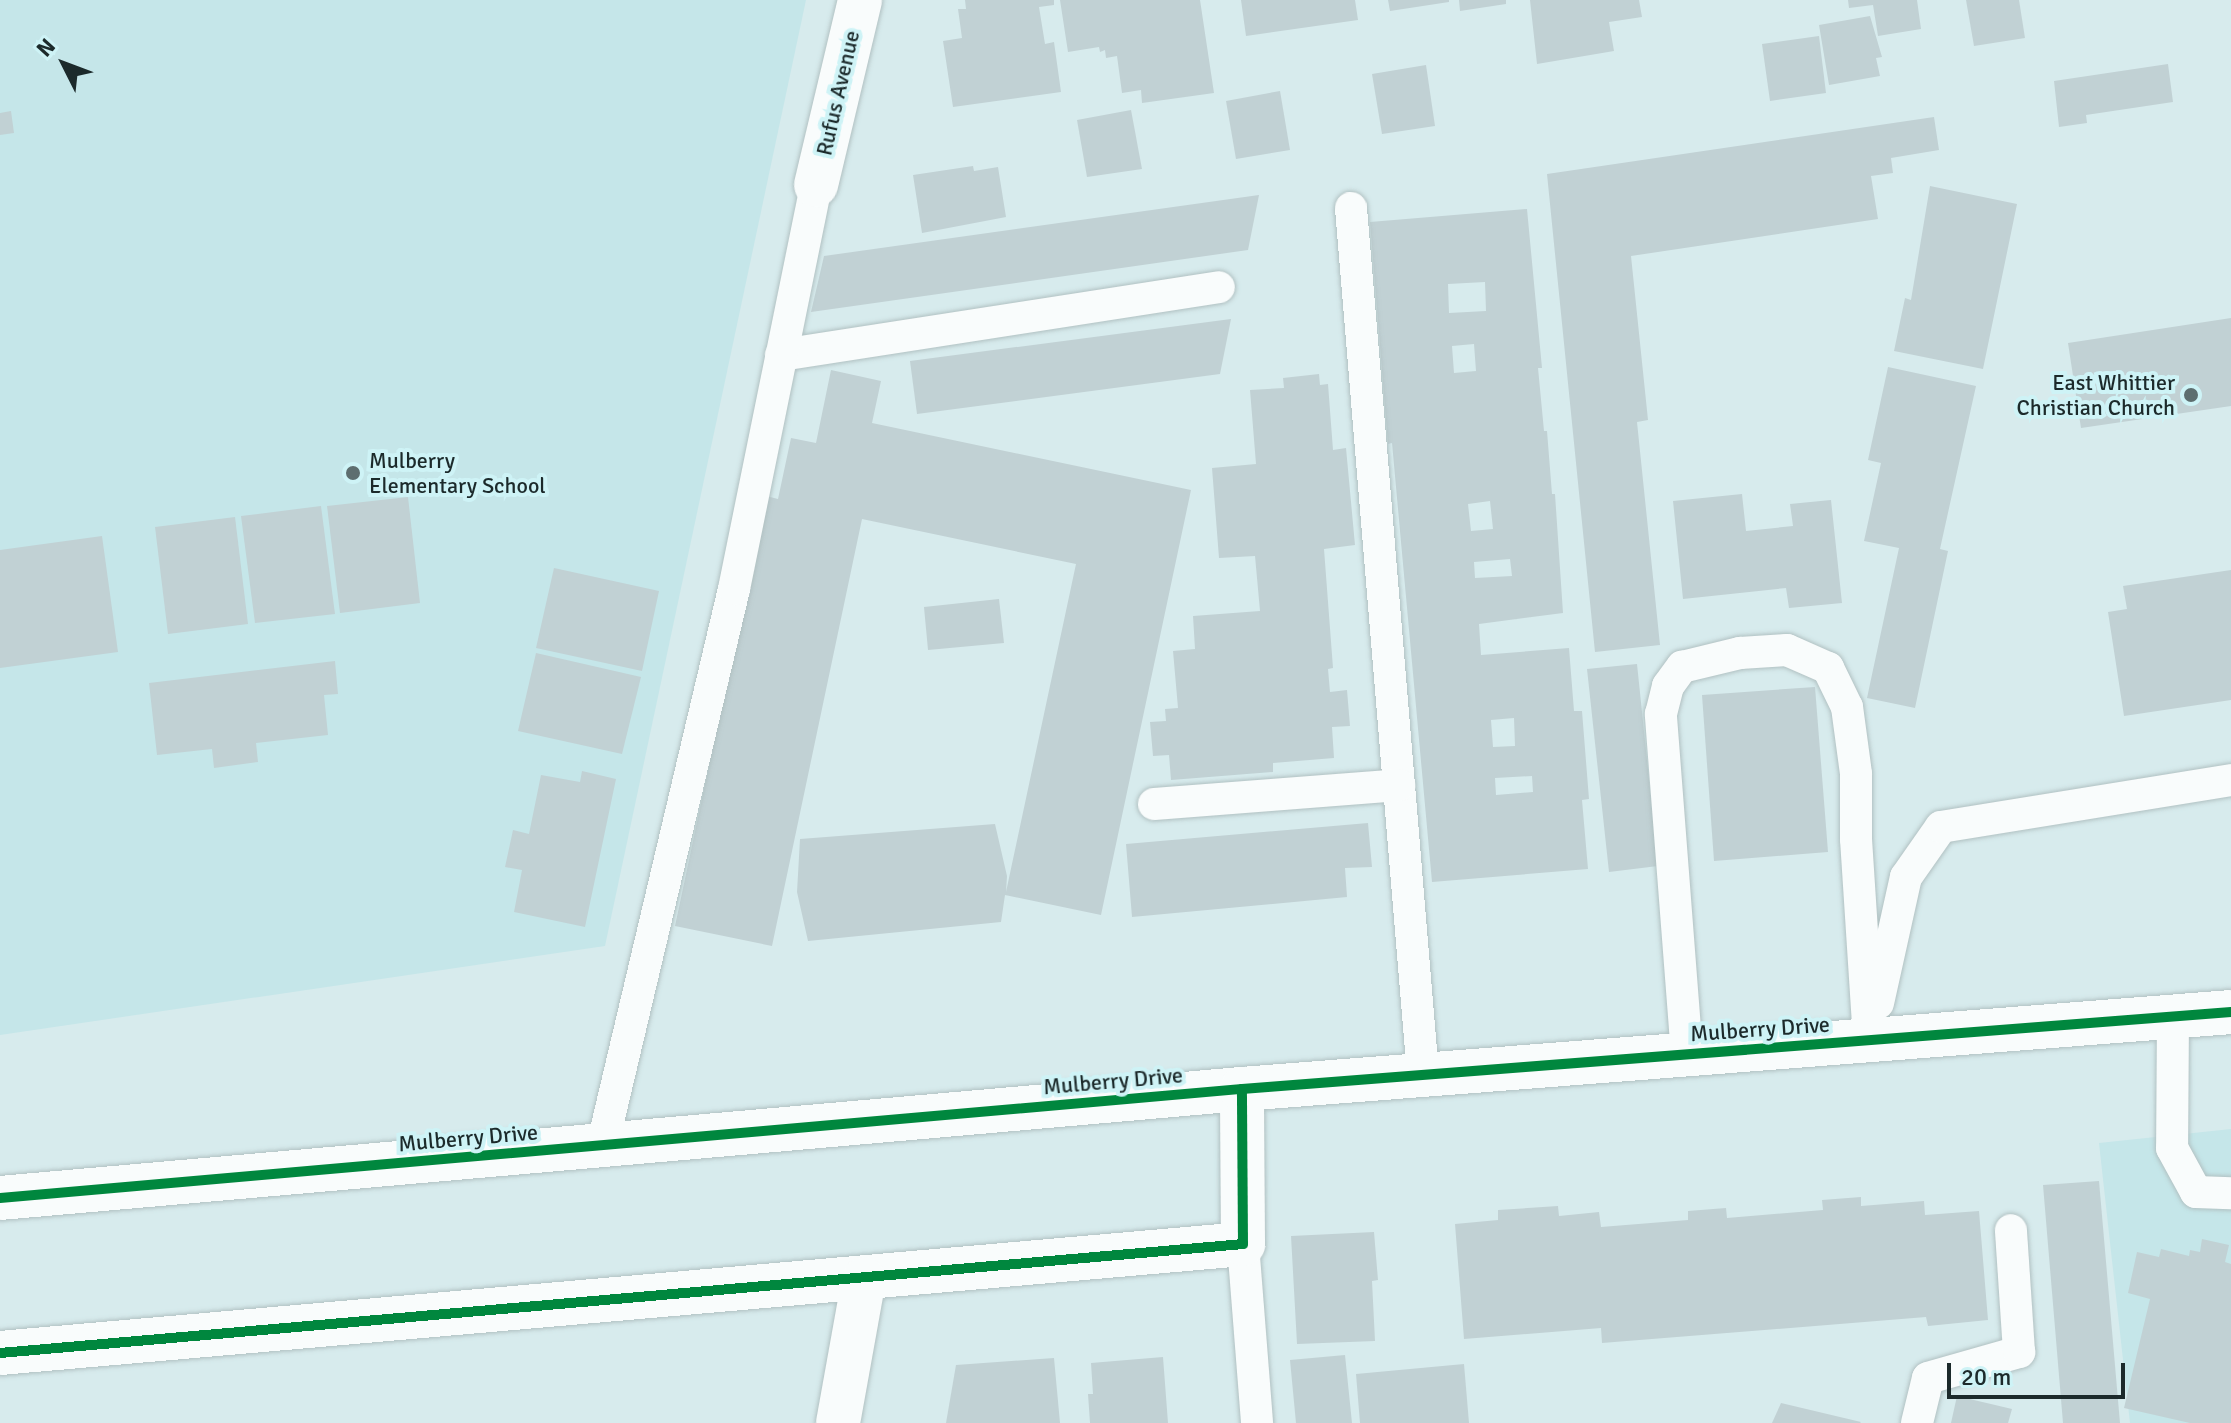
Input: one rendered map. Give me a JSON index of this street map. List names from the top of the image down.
{
  "streets": {
    "main road": ["Rufus Avenue", "Mulberry Drive"]
  },
  "places": ["East Whittier Christian Church", "Mulberry Elementary School"],
  "scale_bar": "20 m",
  "north": "top left"
}
